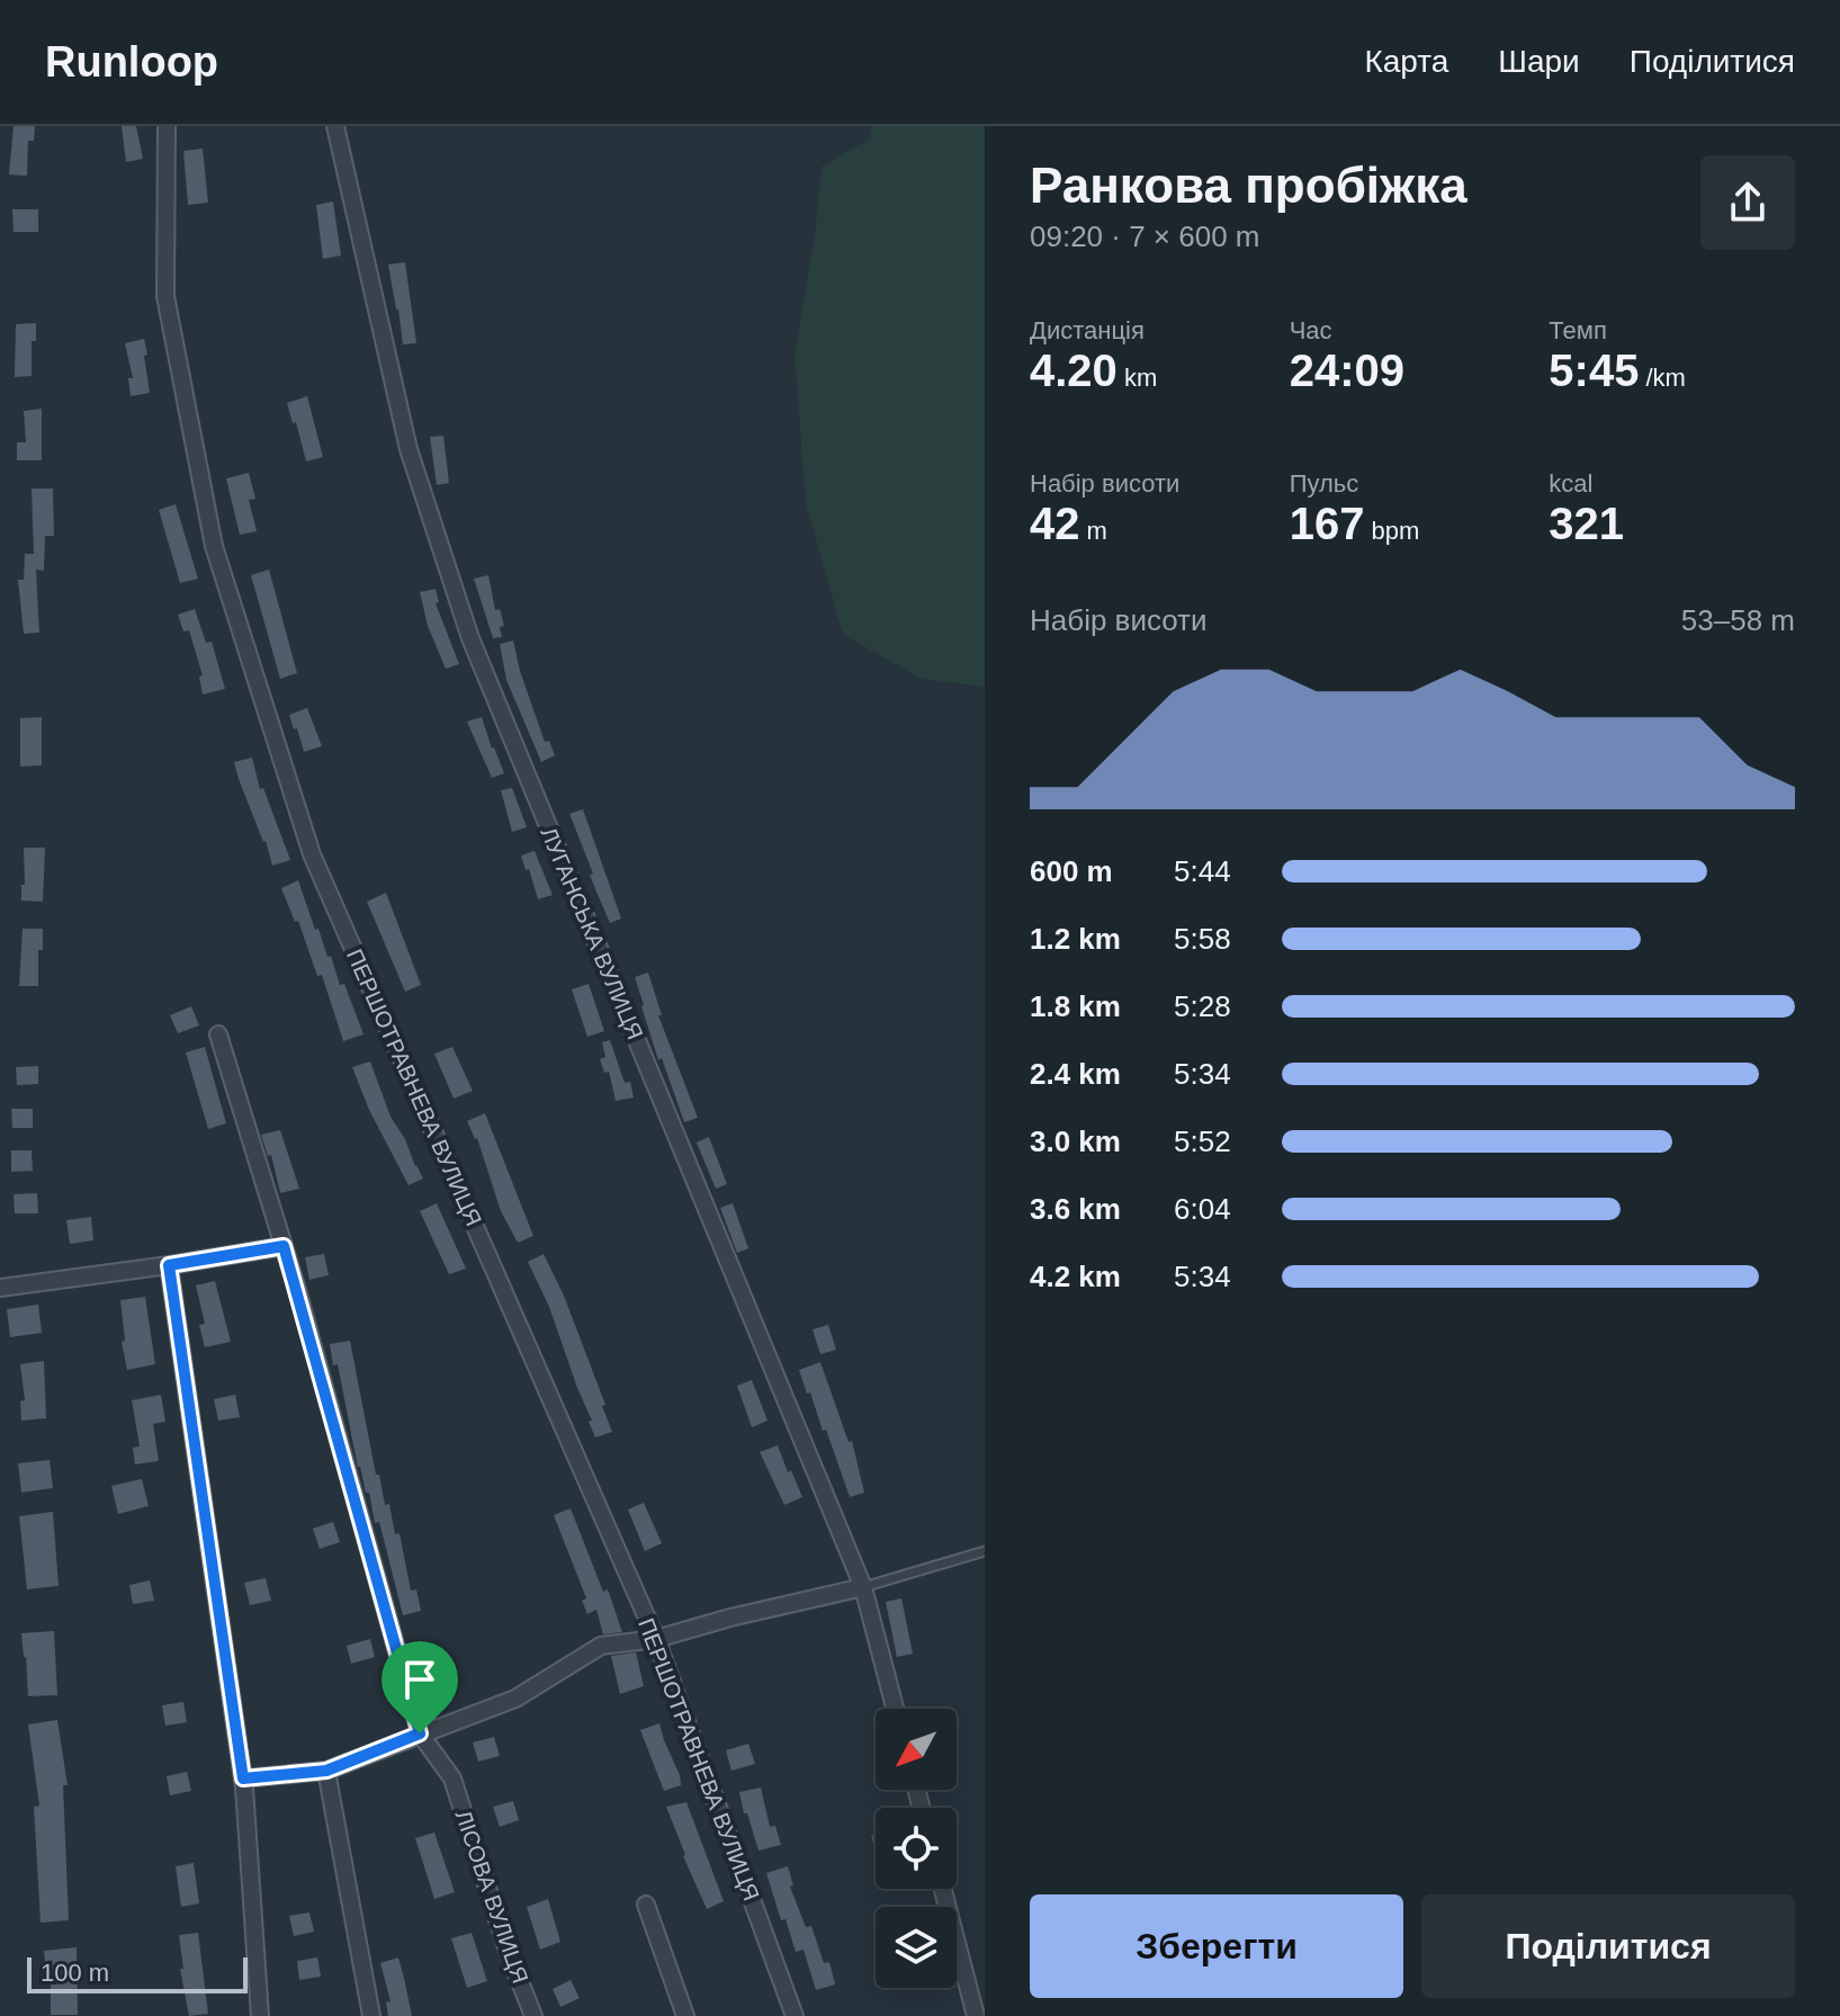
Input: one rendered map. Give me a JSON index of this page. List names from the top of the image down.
{
  "streets": {
    "street": ["ЛУГАНСЬКА ВУЛИЦЯ", "ПЕРШОТРАВНЕВА ВУЛИЦЯ", "ЛІСОВА ВУЛИЦЯ"]
  },
  "scale_bar": "100 m",
  "north": "bottom left",
  "page": {
    "header": "Runloop",
    "nav": ["Карта", "Шари", "Поділитися"],
    "heading": ["Ранкова пробіжка", "09:20 · 7 × 600 m"],
    "stats": [
      ["Дистанція", "4.20 km"],
      ["Час", "24:09"],
      ["Темп", "5:45 /km"],
      ["Набір висоти", "42 m"],
      ["Пульс", "167 bpm"],
      ["kcal", "321"]
    ],
    "chart": ["Набір висоти", "53–58 m"],
    "list": [
      {
        "name": "600 m",
        "note": "5:44"
      },
      {
        "name": "1.2 km",
        "note": "5:58"
      },
      {
        "name": "1.8 km",
        "note": "5:28"
      },
      {
        "name": "2.4 km",
        "note": "5:34"
      },
      {
        "name": "3.0 km",
        "note": "5:52"
      },
      {
        "name": "3.6 km",
        "note": "6:04"
      },
      {
        "name": "4.2 km",
        "note": "5:34"
      }
    ],
    "buttons": ["Зберегти", "Поділитися"],
    "scale": "100 m"
  }
}
